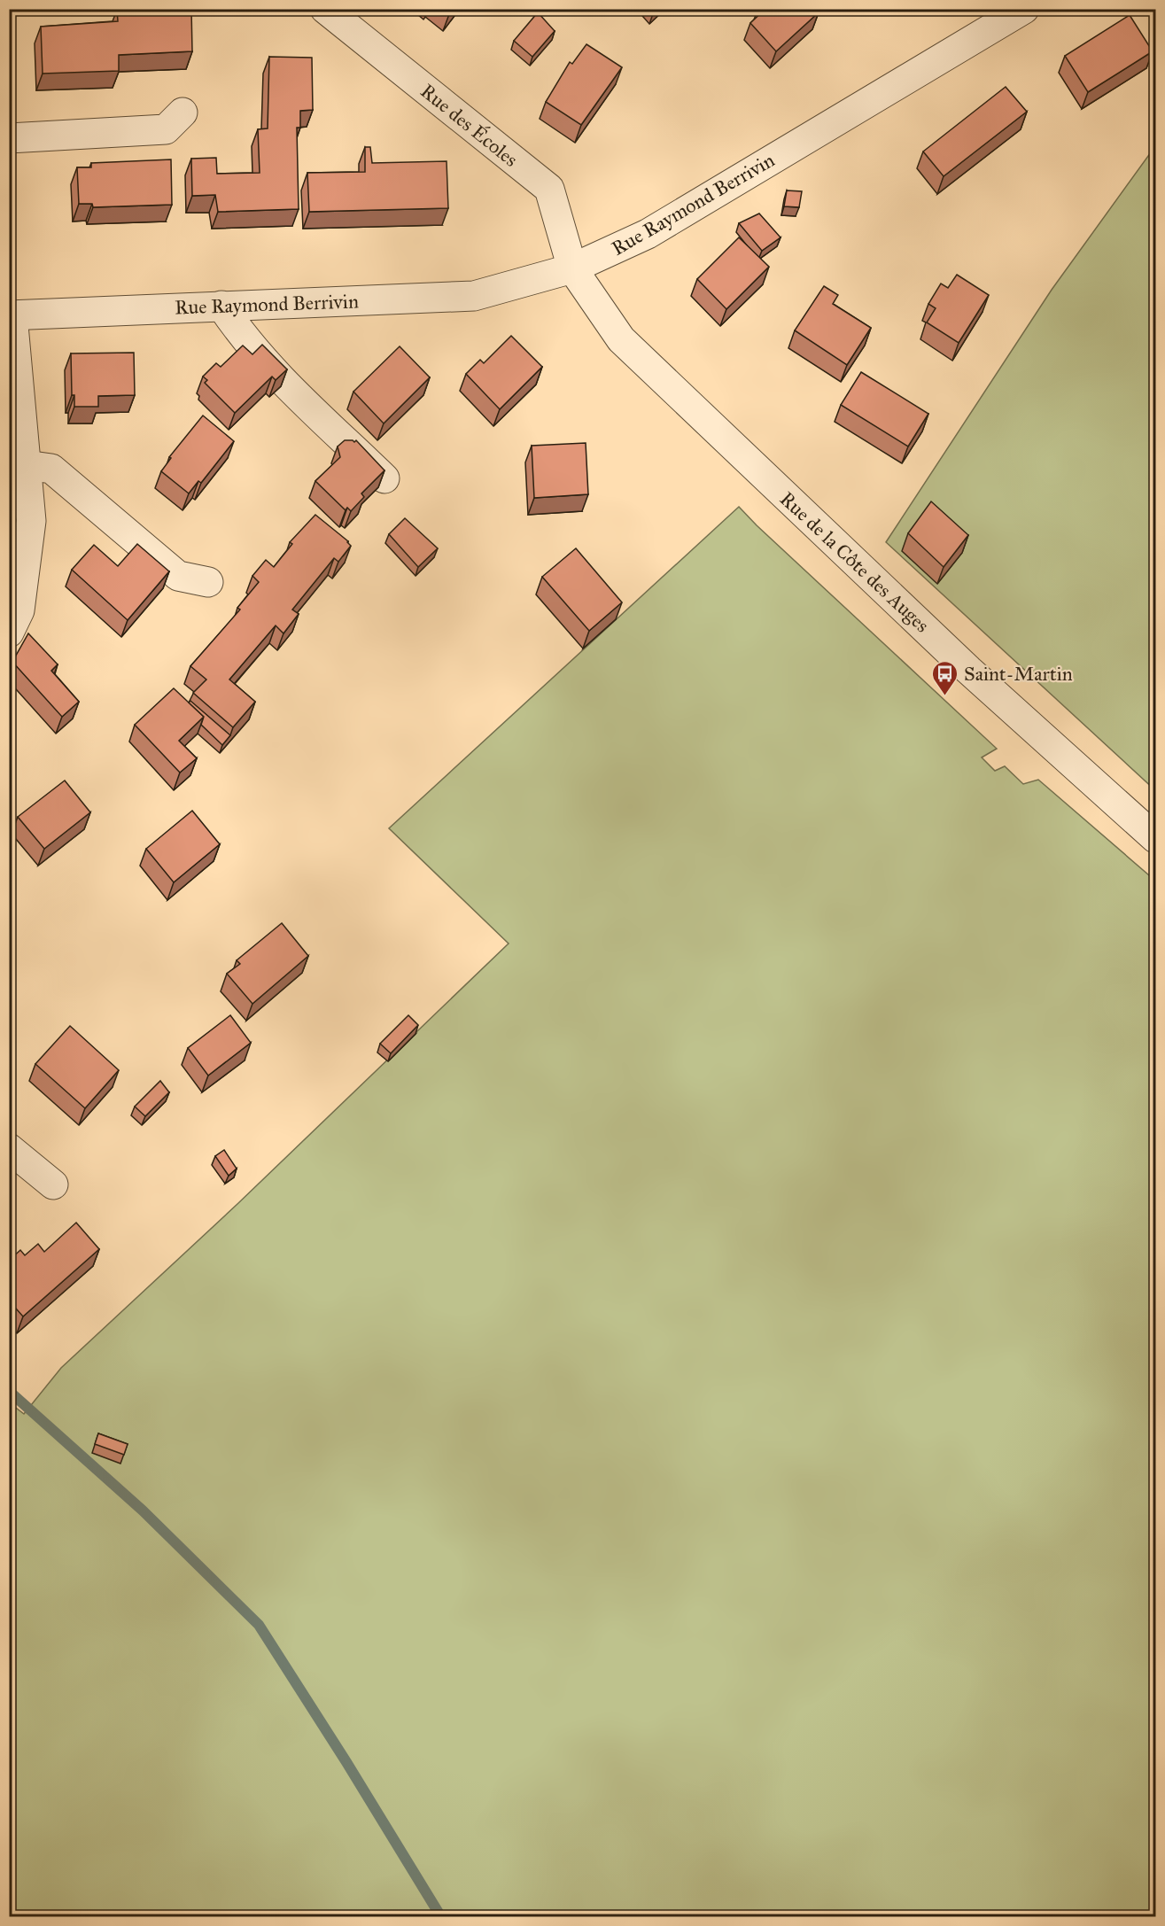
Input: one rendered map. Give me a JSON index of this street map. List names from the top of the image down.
{
  "streets": {
    "street": ["Rue des Écoles", "Rue Raymond Berrivin", "Rue de la Côte des Auges"]
  },
  "crossings": [
    ["Rue des Écoles", "Rue Raymond Berrivin"],
    ["Rue des Écoles", "Rue de la Côte des Auges"],
    ["Rue Raymond Berrivin", "Rue de la Côte des Auges"]
  ],
  "places": {
    "bus stop": ["Saint-Martin"]
  }
}
